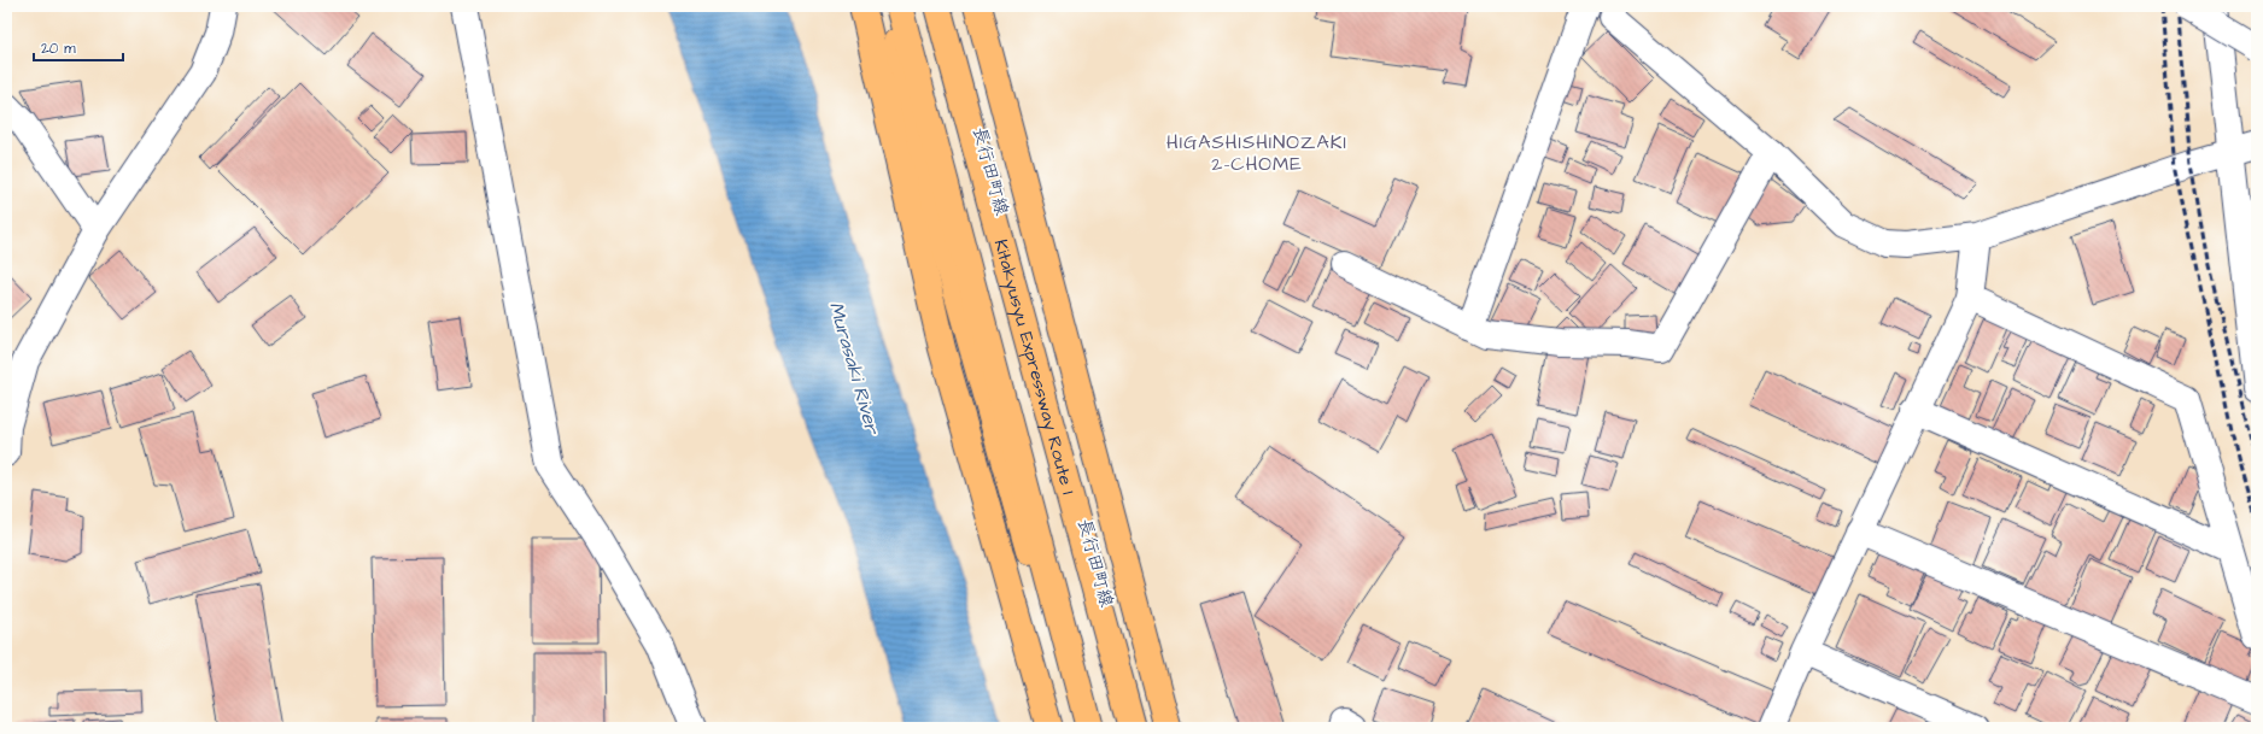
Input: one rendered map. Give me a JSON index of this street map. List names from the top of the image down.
{
  "streets": {
    "main road": ["長行田町線", "Kitakyusyu Expressway Route 1"]
  },
  "districts": ["HIGASHISHINOZAKI 2-CHOME"],
  "water": ["Murasaki River"],
  "scale_bar": "20 m"
}
